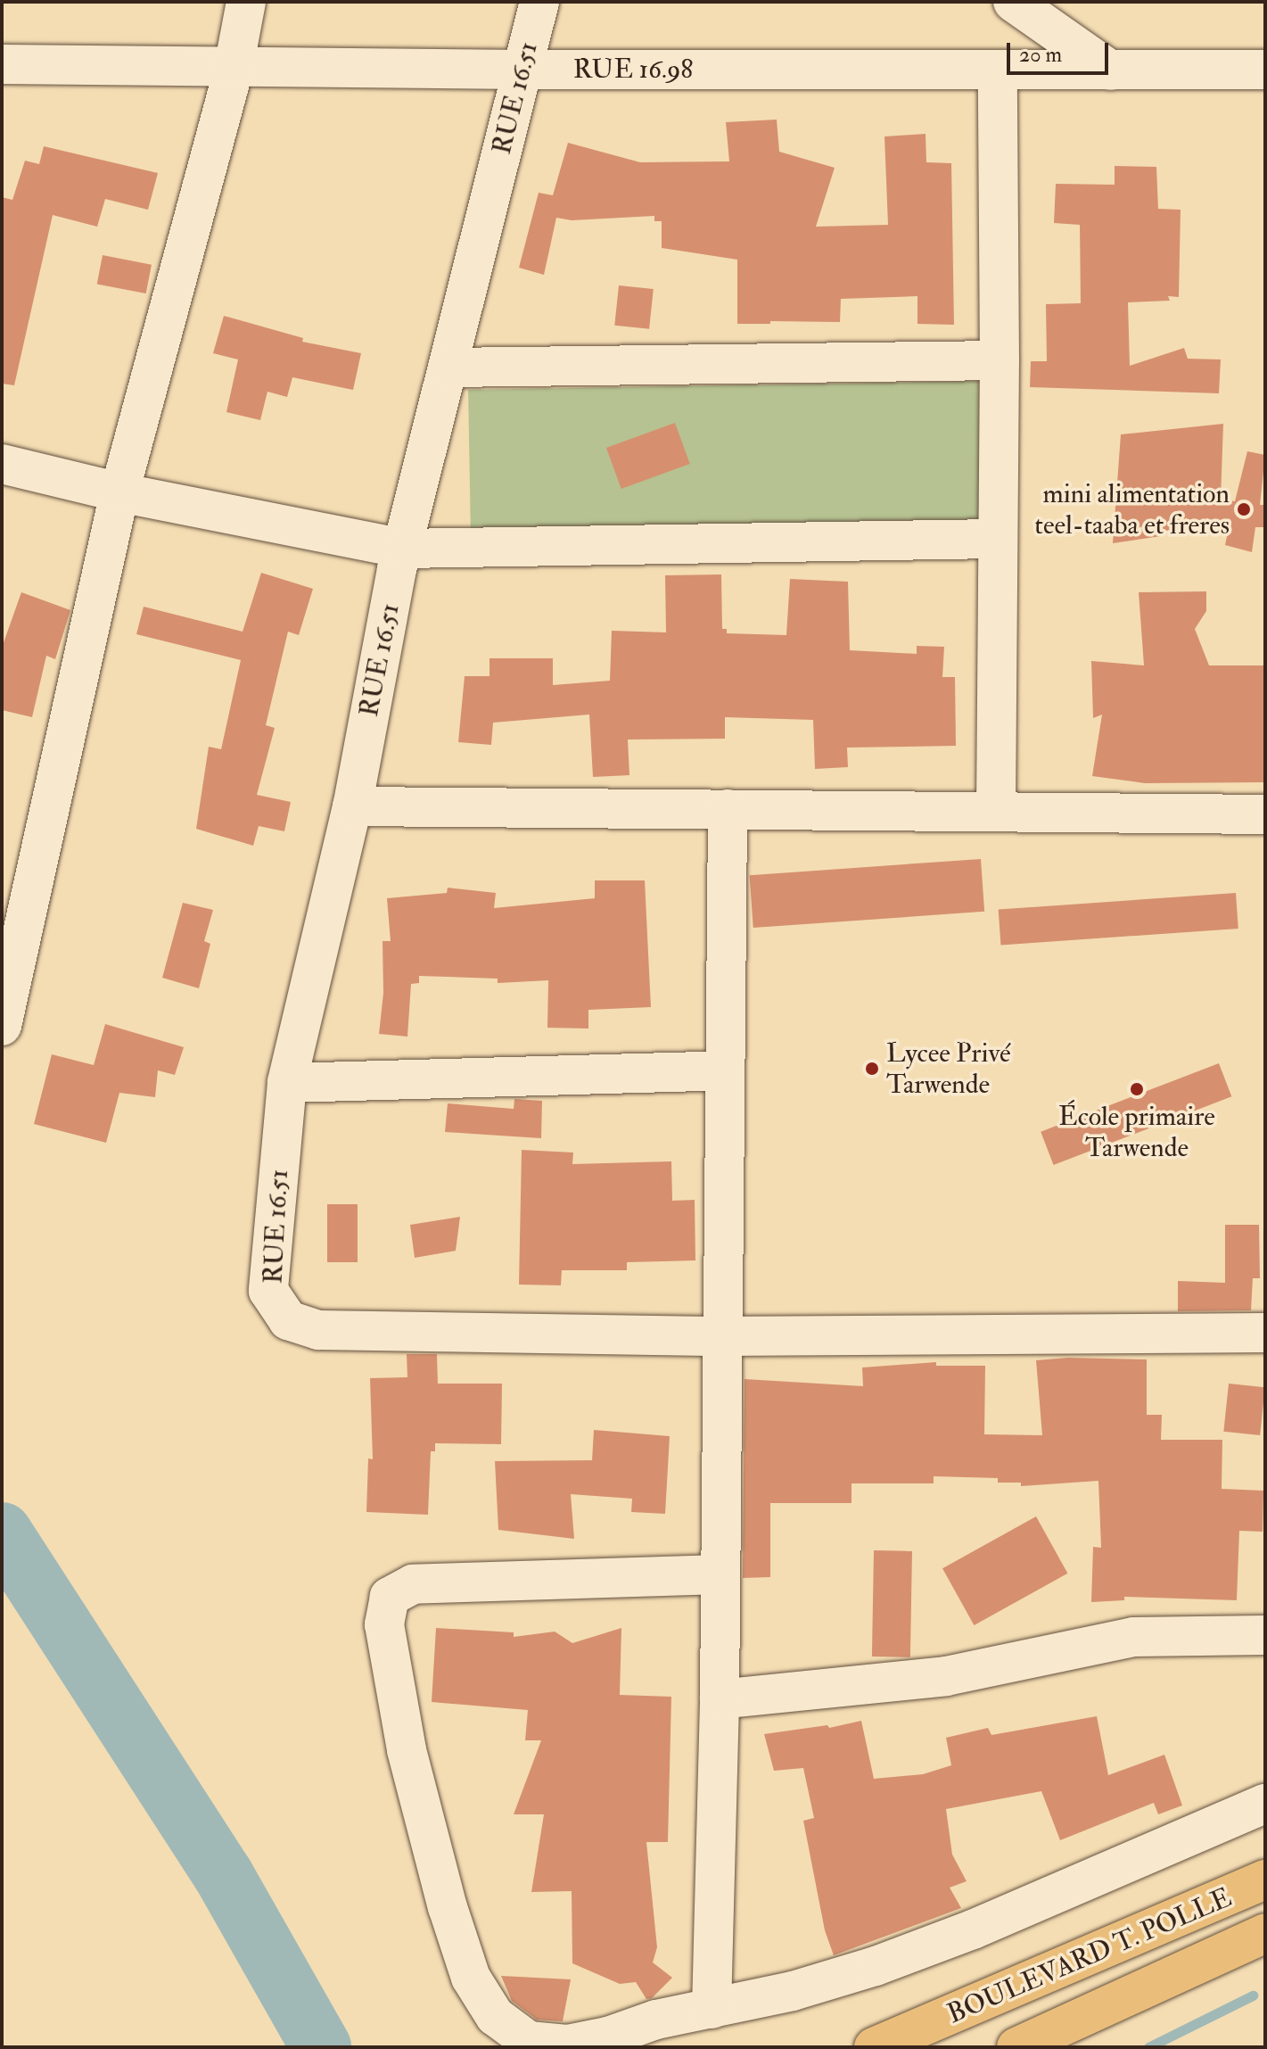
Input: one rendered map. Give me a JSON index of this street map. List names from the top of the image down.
{
  "streets": {
    "highway": ["BOULEVARD T. POLLE"],
    "street": ["RUE 16.98", "RUE 16.51"]
  },
  "crossings": [
    ["RUE 16.98", "RUE 16.51"]
  ],
  "places": ["mini alimentation teel-taaba et freres", "Lycee Privé Tarwende", "École primaire Tarwende"],
  "scale_bar": "20 m"
}
